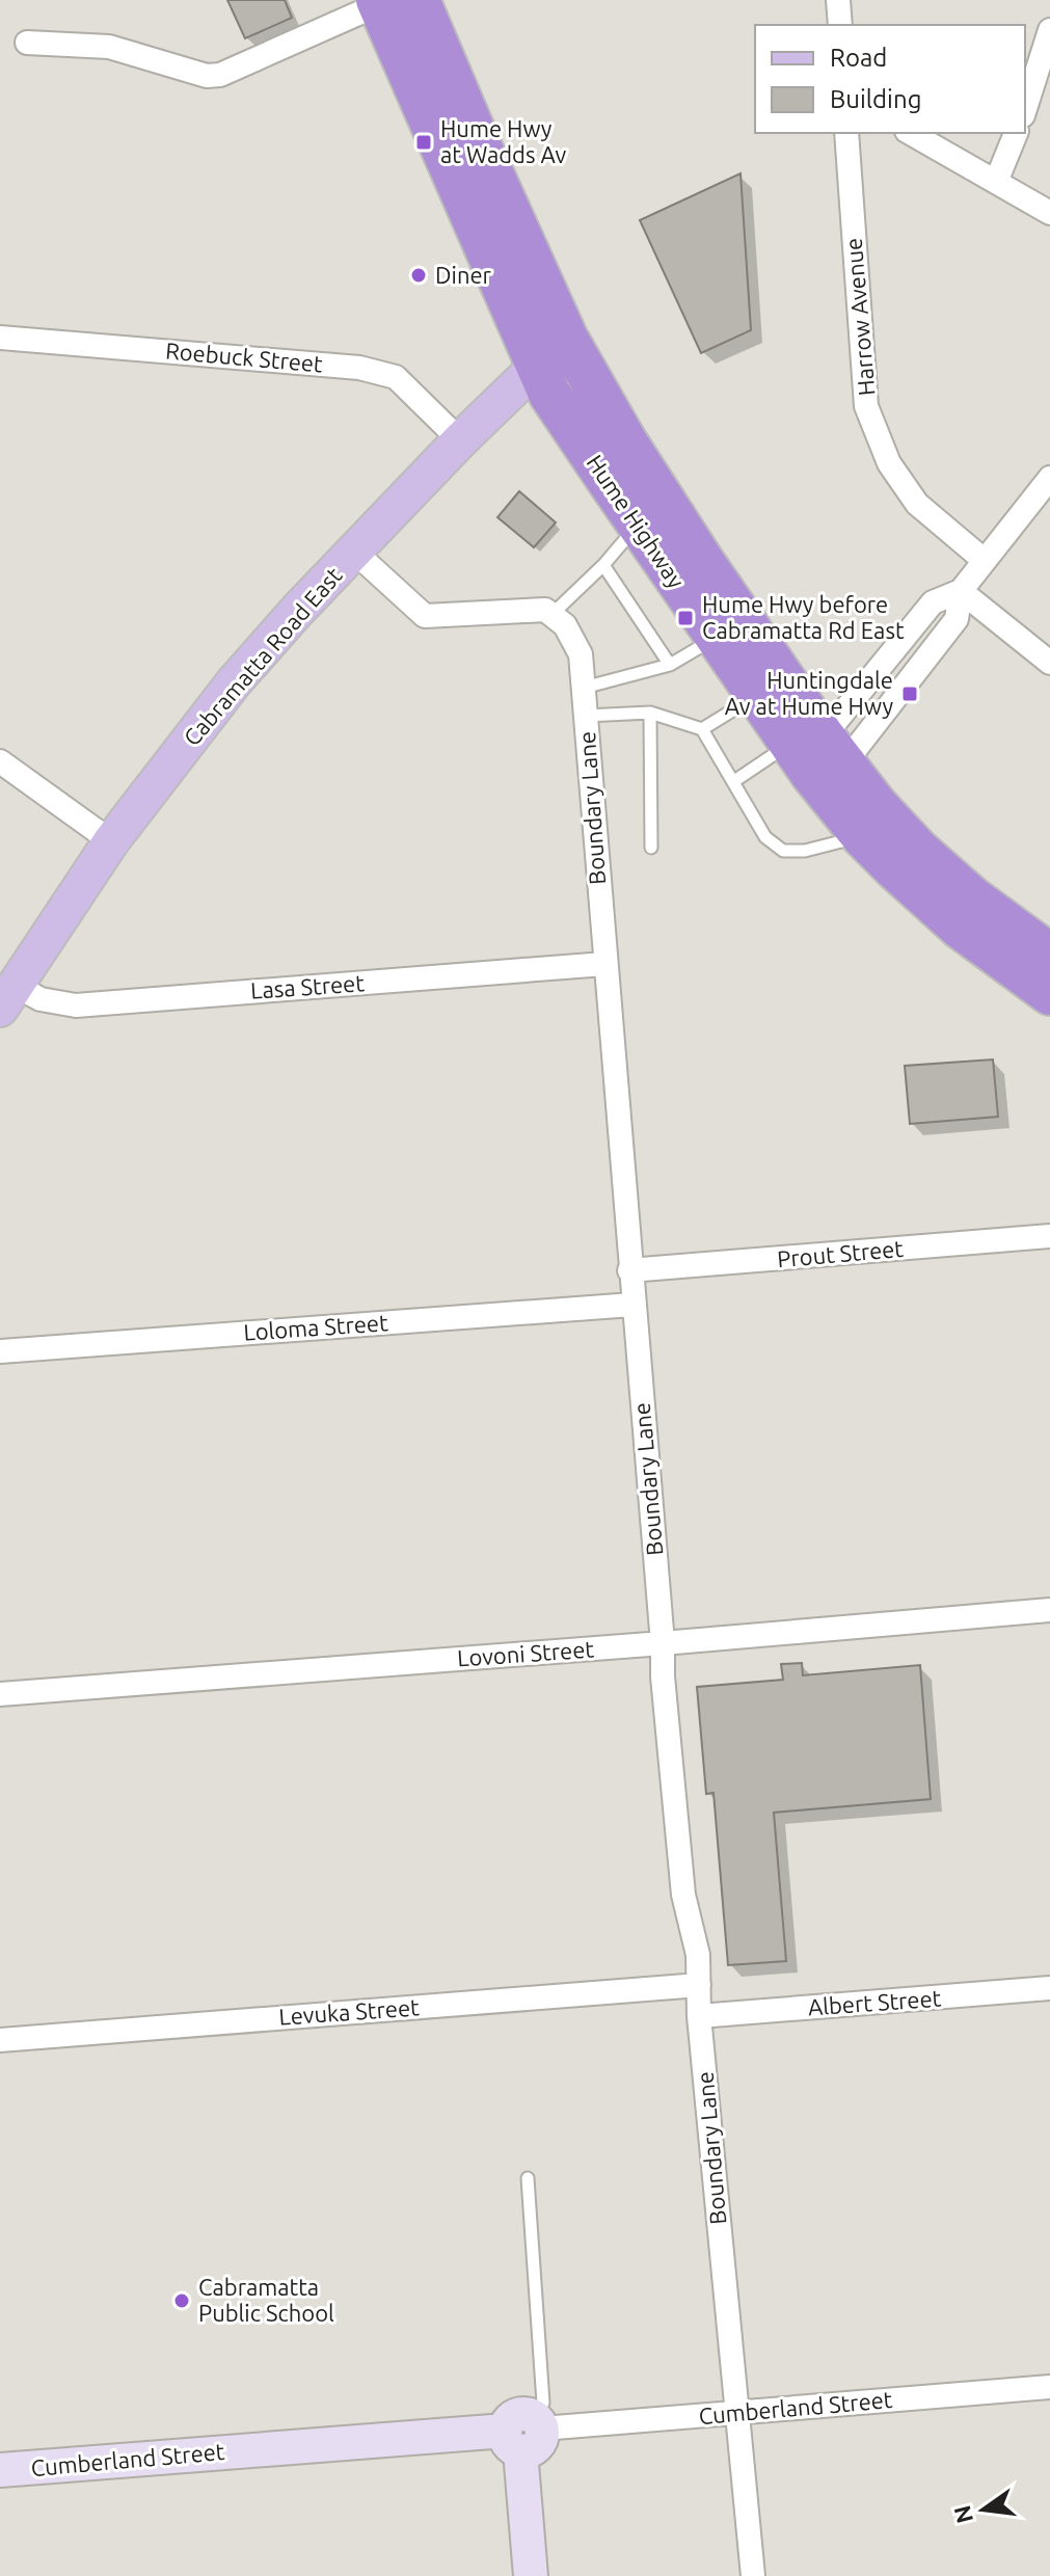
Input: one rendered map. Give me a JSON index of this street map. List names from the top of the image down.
{
  "streets": {
    "highway": ["Hume Highway"],
    "main road": ["Cabramatta Road East"],
    "street": [
      "Harrow Avenue",
      "Roebuck Street",
      "Boundary Lane",
      "Lasa Street",
      "Prout Street",
      "Loloma Street",
      "Lovoni Street",
      "Albert Street",
      "Levuka Street",
      "Cumberland Street"
    ]
  },
  "crossings": [
    ["Roebuck Street", "Cabramatta Road East"],
    ["Hume Highway", "Cabramatta Road East"],
    ["Cabramatta Road East", "Lasa Street"],
    ["Boundary Lane", "Lasa Street"],
    ["Boundary Lane", "Prout Street"],
    ["Boundary Lane", "Loloma Street"],
    ["Boundary Lane", "Lovoni Street"],
    ["Boundary Lane", "Albert Street"],
    ["Boundary Lane", "Levuka Street"],
    ["Boundary Lane", "Cumberland Street"]
  ],
  "places": {
    "transit": ["Hume Hwy at Wadds Av", "Hume Hwy before Cabramatta Rd East", "Huntingdale Av at Hume Hwy"],
    "other": ["Diner", "Cabramatta Public School"]
  },
  "legend": ["Road", "Building"],
  "north": "left"
}
